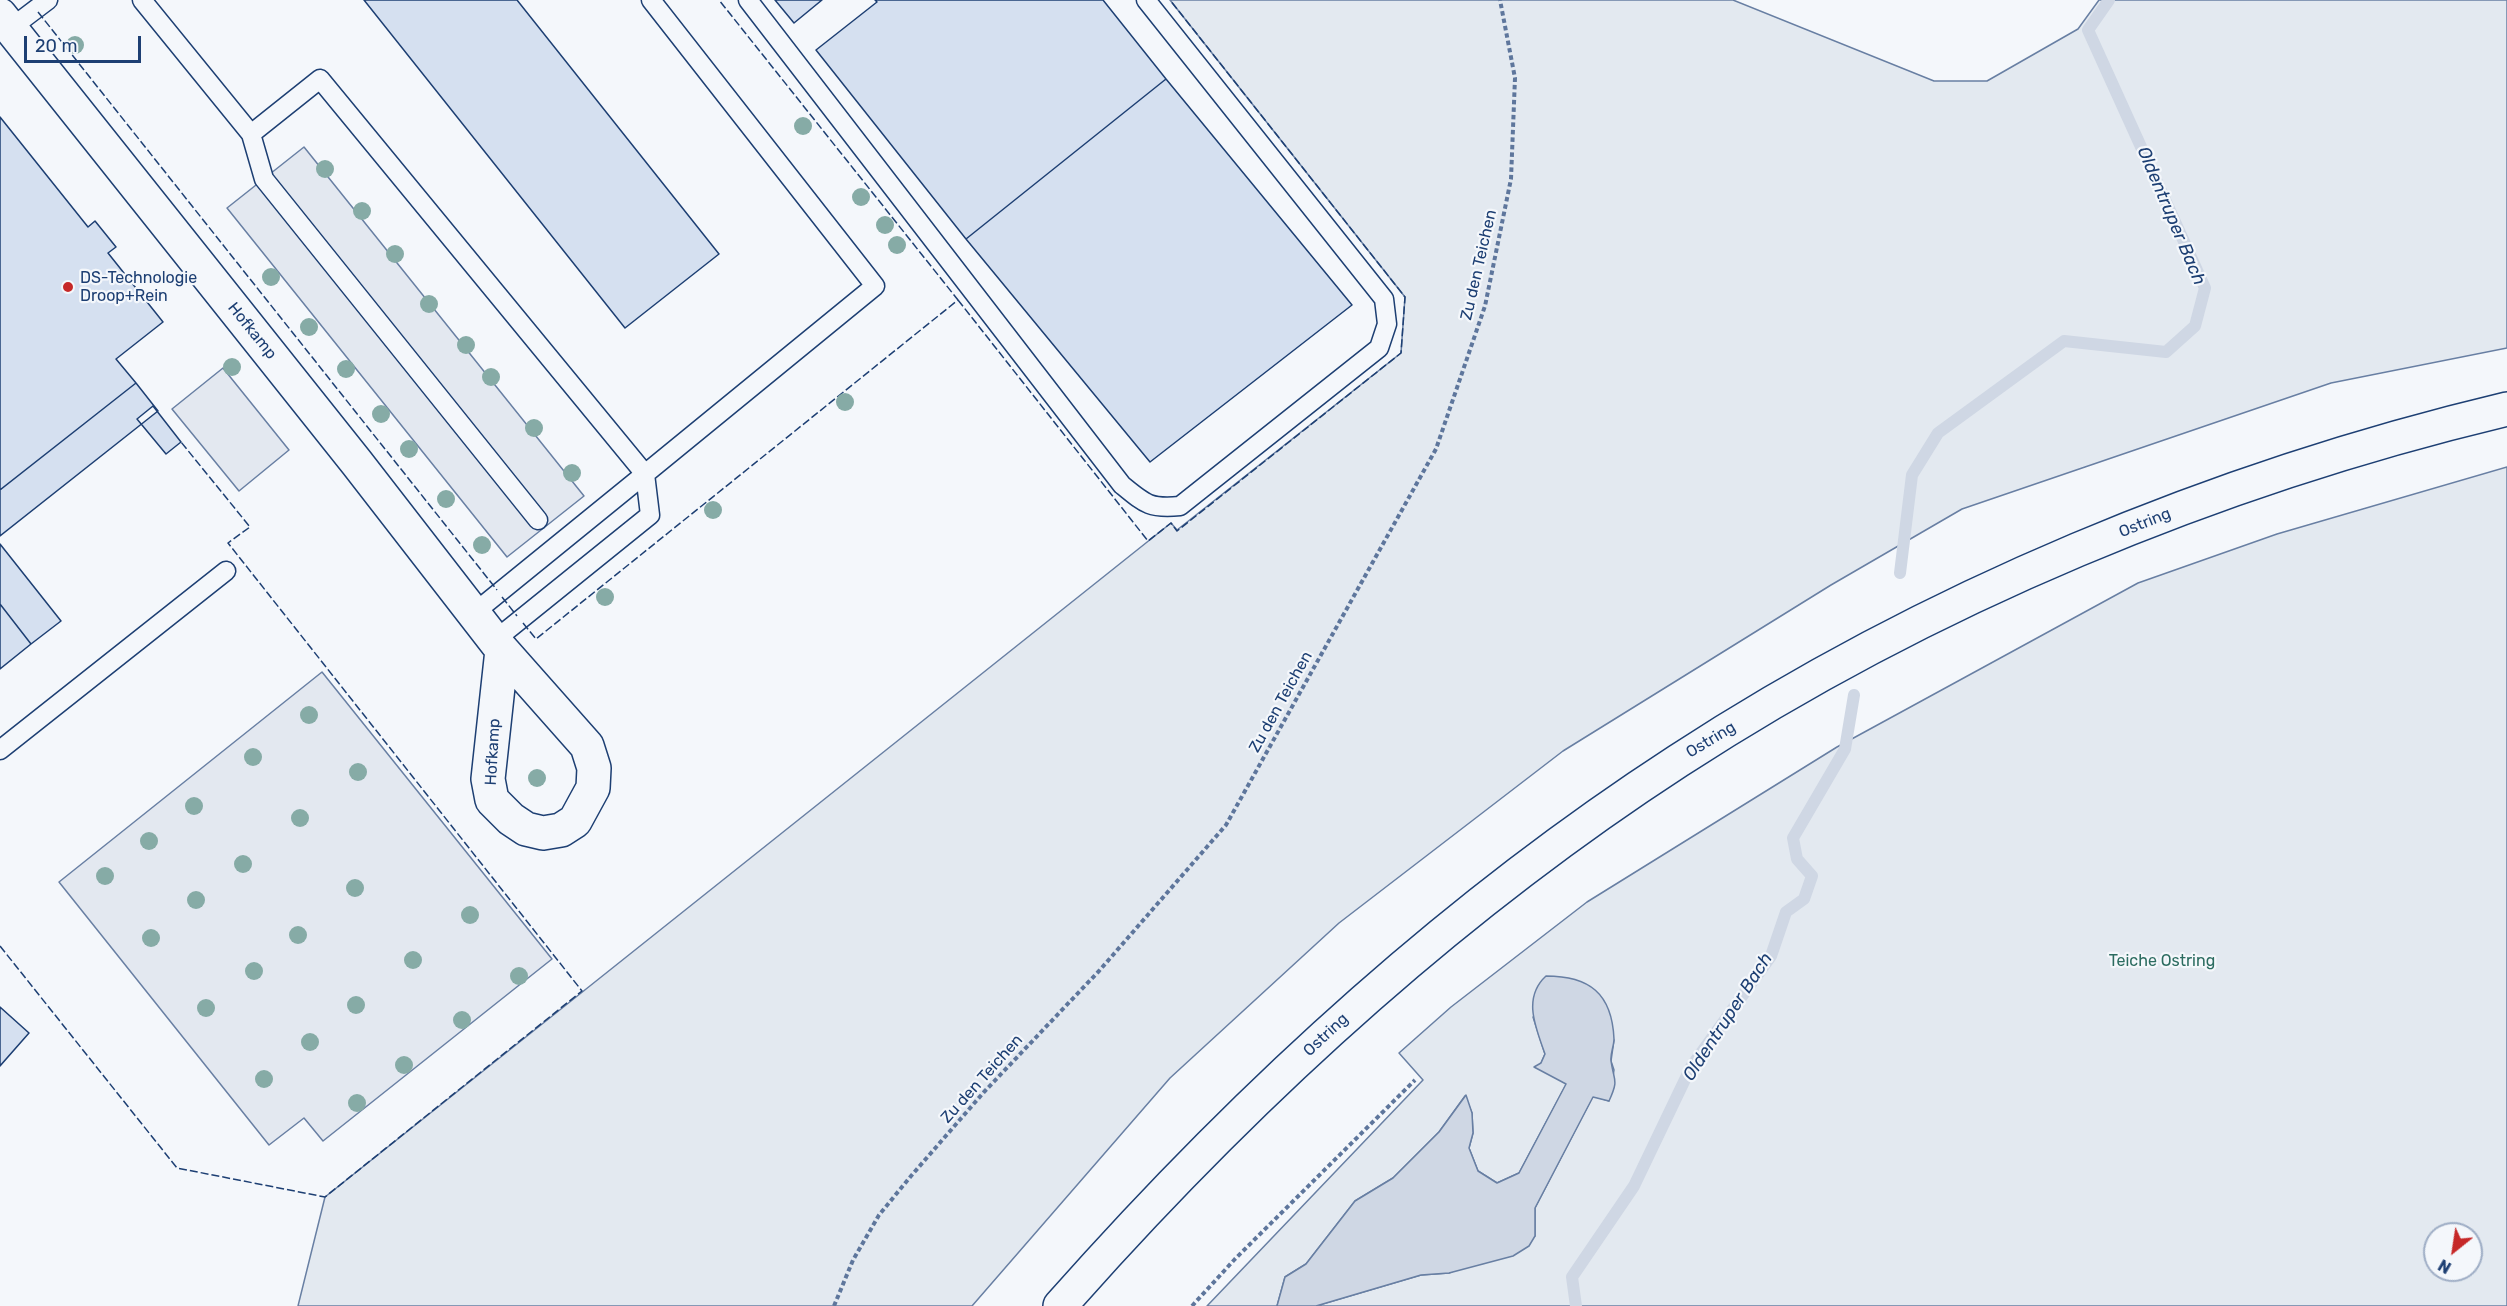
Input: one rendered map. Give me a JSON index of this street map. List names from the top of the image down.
{
  "streets": {
    "main road": ["Hofkamp", "Ostring"],
    "path": ["Zu den Teichen"]
  },
  "water": ["Oldentruper Bach"],
  "parks": ["Teiche Ostring"],
  "places": ["DS-Technologie Droop+Rein"],
  "scale_bar": "20 m",
  "north": "bottom left"
}
